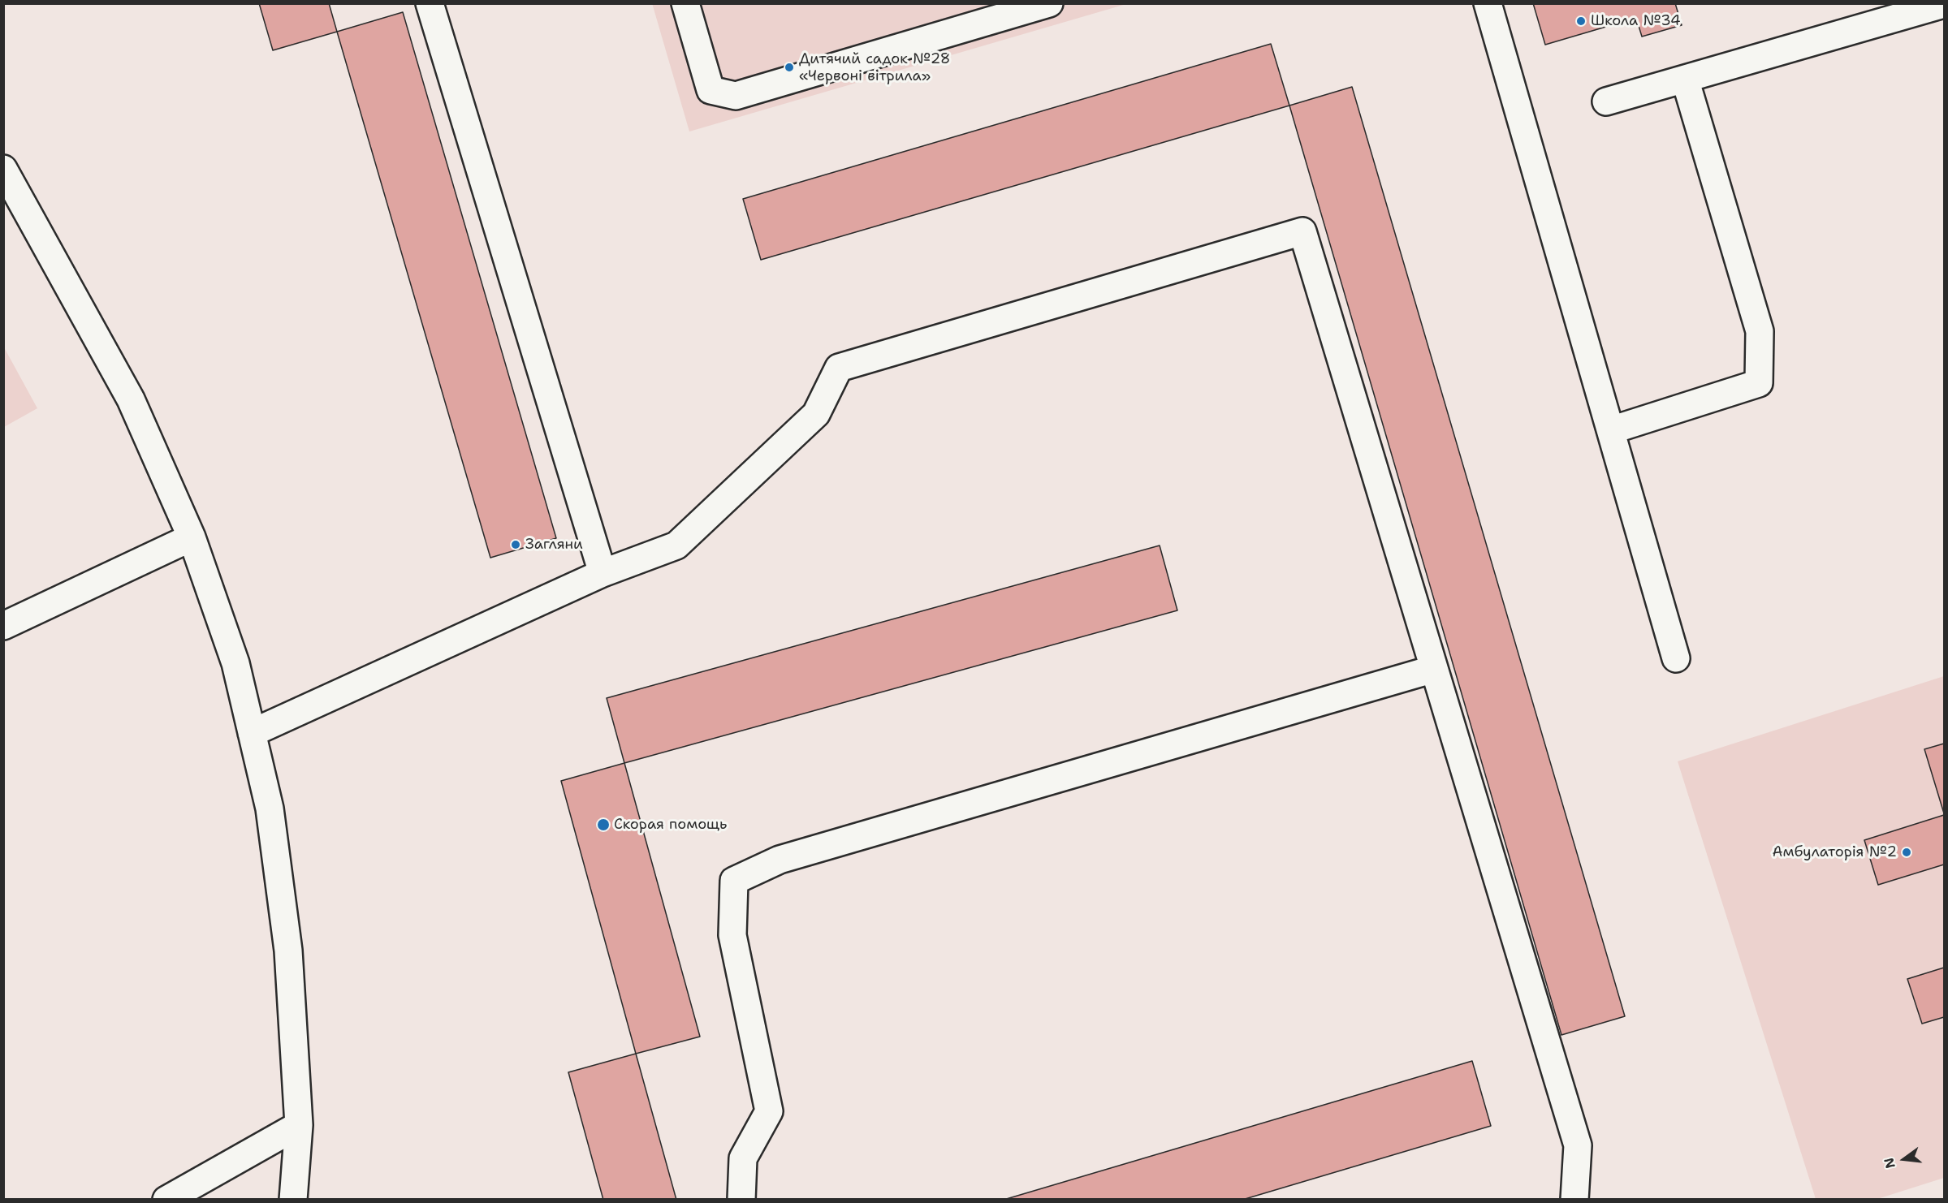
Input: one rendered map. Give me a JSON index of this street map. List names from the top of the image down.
{
  "places": [
    "Школа №34",
    "Дитячий садок №28 «Червоні вітрила»",
    "Загляни",
    "Скорая помощь",
    "Амбулаторія №2"
  ],
  "north": "left"
}
